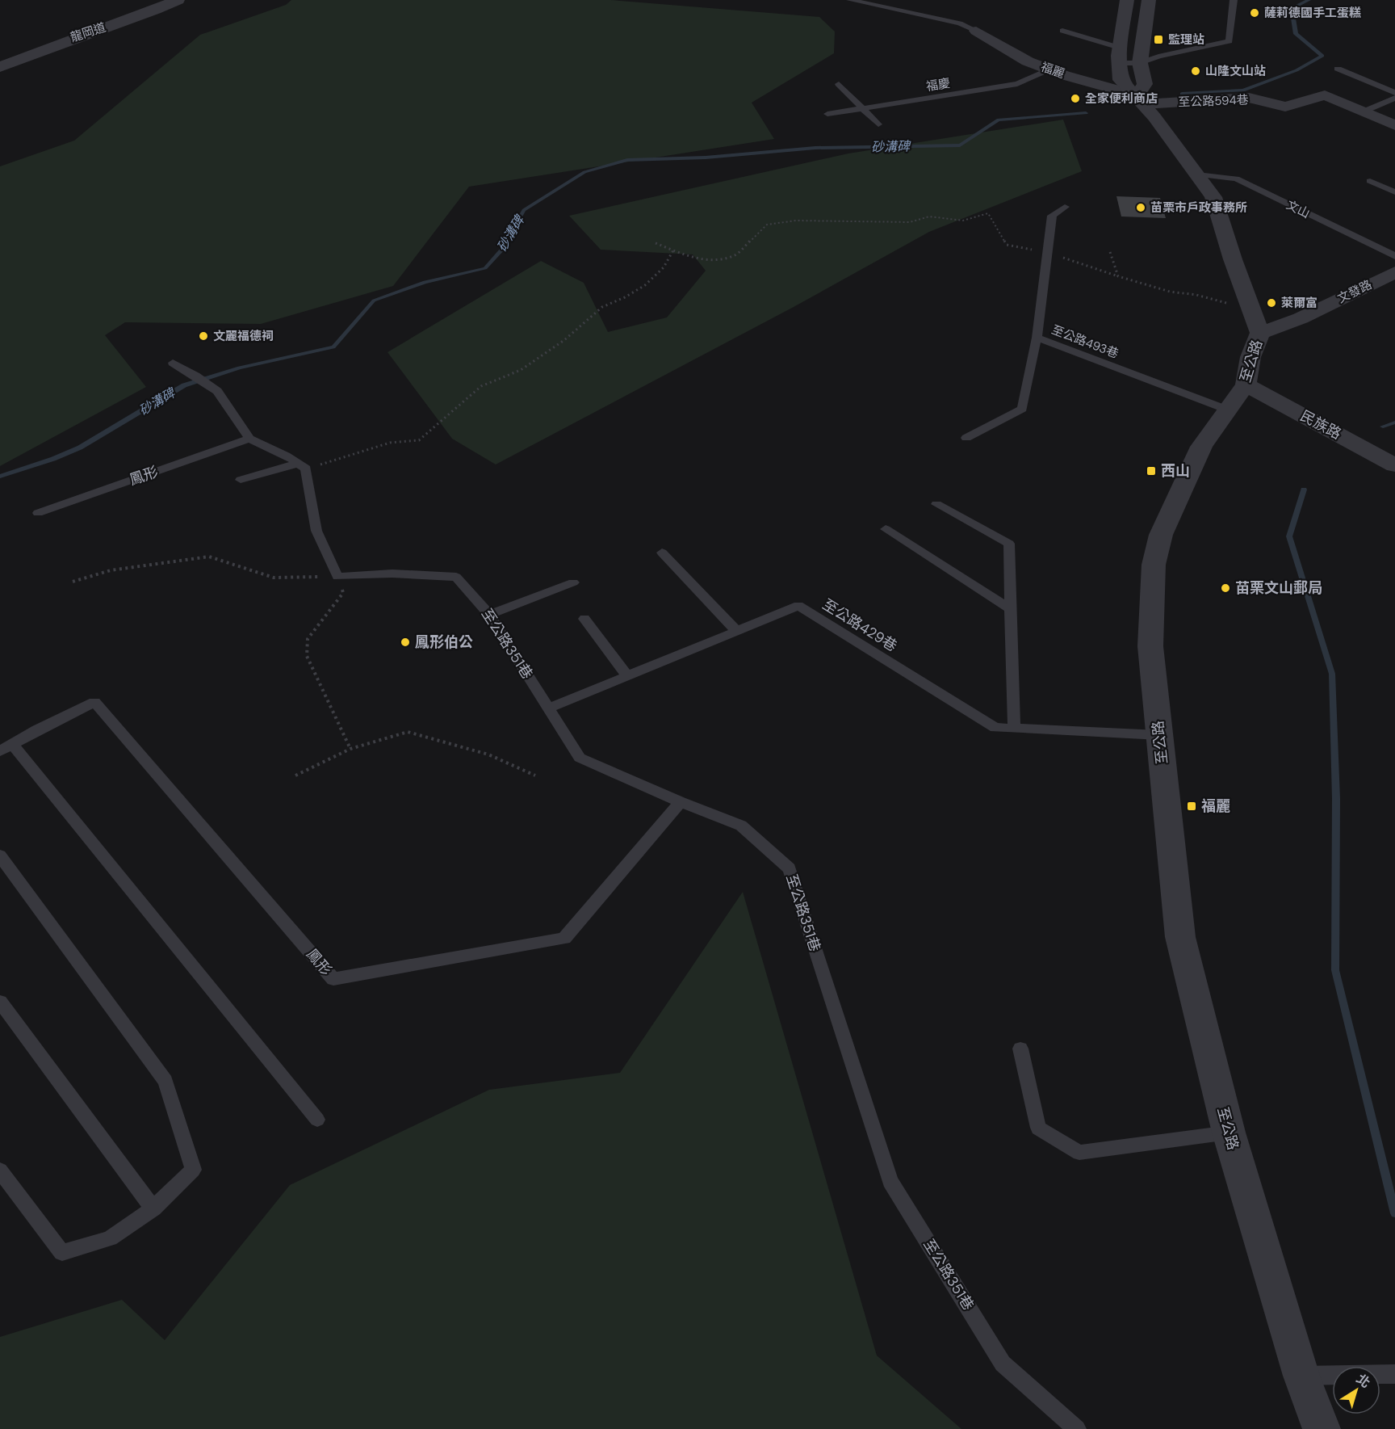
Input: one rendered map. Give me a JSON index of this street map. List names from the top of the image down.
{
  "streets": {
    "street": [
      "龍岡道",
      "福麗",
      "至公路594巷",
      "文發路",
      "至公路",
      "民族路"
    ],
    "lane": [
      "福慶",
      "文山",
      "至公路493巷",
      "鳳形",
      "至公路429巷",
      "至公路351巷"
    ]
  },
  "crossings": [
    ["福麗", "福慶"],
    ["福麗", "至公路594巷"],
    ["福麗", "至公路"],
    ["至公路594巷", "至公路"],
    ["文山", "至公路"],
    ["文發路", "至公路"],
    ["至公路493巷", "至公路"],
    ["至公路", "民族路"],
    ["至公路", "至公路429巷"],
    ["鳳形", "至公路351巷"],
    ["至公路429巷", "至公路351巷"]
  ],
  "water": ["砂溝碑"],
  "places": {
    "other": [
      "薩莉德國手工蛋糕",
      "山隆文山站",
      "全家便利商店",
      "苗栗市戶政事務所",
      "萊爾富",
      "文麗福德祠",
      "苗栗文山郵局",
      "鳳形伯公"
    ],
    "transit": ["監理站", "西山", "福麗"]
  },
  "north": "top right"
}
